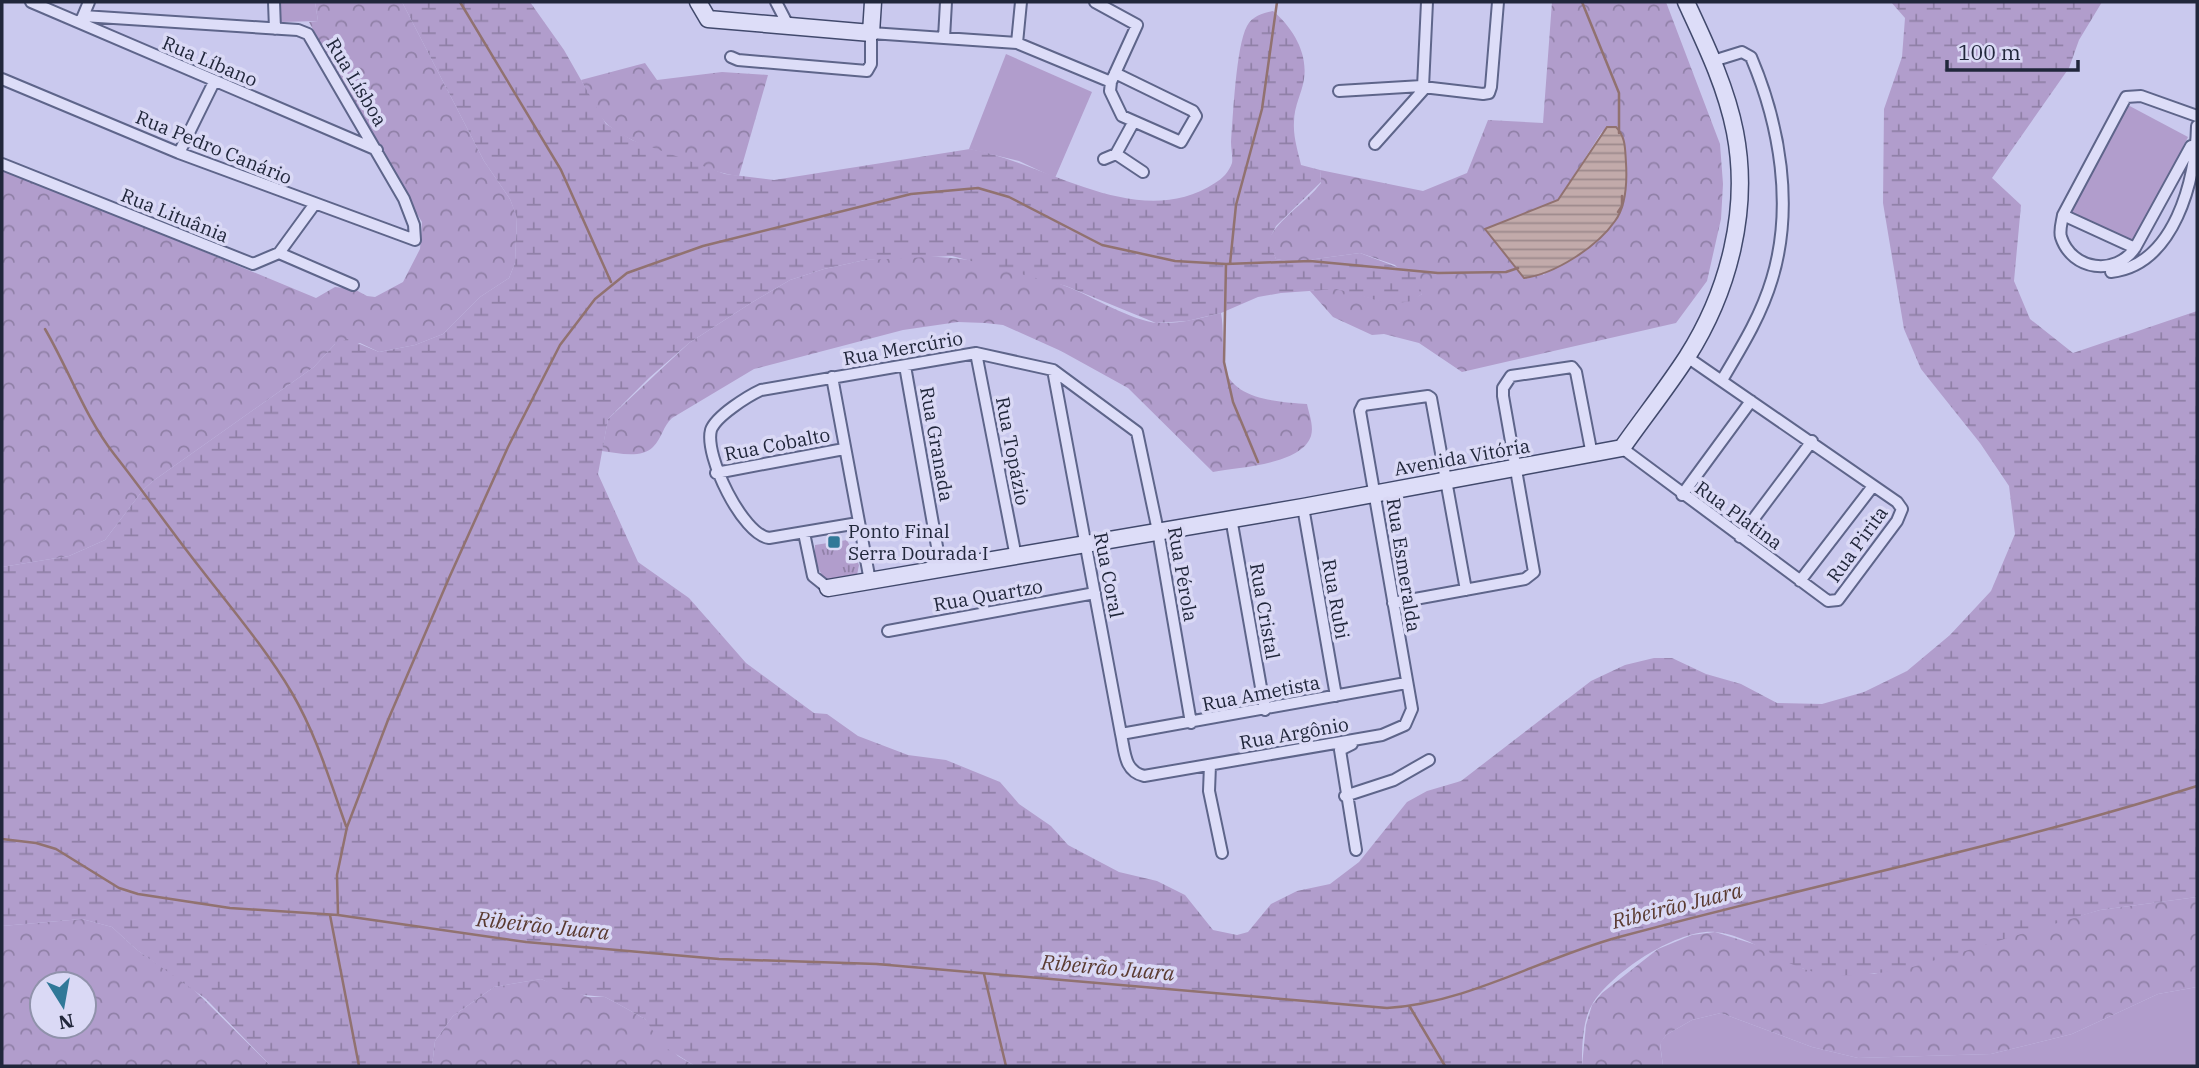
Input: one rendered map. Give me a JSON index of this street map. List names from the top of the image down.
{
  "streets": {
    "street": [
      "Rua Líbano",
      "Rua Lísboa",
      "Rua Pedro Canário",
      "Rua Lituânia",
      "Rua Mercúrio",
      "Rua Cobalto",
      "Rua Granada",
      "Rua Topázio",
      "Avenida Vitória",
      "Rua Platina",
      "Rua Pirita",
      "Rua Esmeralda",
      "Rua Pérola",
      "Rua Coral",
      "Rua Quartzo",
      "Rua Rubi",
      "Rua Cristal",
      "Rua Ametista",
      "Rua Argônio"
    ]
  },
  "crossings": [
    ["Rua Líbano", "Rua Lísboa"],
    ["Rua Lísboa", "Rua Pedro Canário"],
    ["Rua Mercúrio", "Rua Cobalto"],
    ["Rua Mercúrio", "Rua Granada"],
    ["Rua Mercúrio", "Rua Topázio"],
    ["Rua Mercúrio", "Rua Pérola"],
    ["Rua Mercúrio", "Rua Coral"],
    ["Rua Granada", "Avenida Vitória"],
    ["Rua Topázio", "Avenida Vitória"],
    ["Avenida Vitória", "Rua Platina"],
    ["Avenida Vitória", "Rua Esmeralda"],
    ["Avenida Vitória", "Rua Pérola"],
    ["Avenida Vitória", "Rua Coral"],
    ["Avenida Vitória", "Rua Rubi"],
    ["Avenida Vitória", "Rua Cristal"],
    ["Rua Platina", "Rua Pirita"],
    ["Rua Esmeralda", "Rua Ametista"],
    ["Rua Esmeralda", "Rua Argônio"],
    ["Rua Pérola", "Rua Ametista"],
    ["Rua Coral", "Rua Quartzo"],
    ["Rua Coral", "Rua Ametista"],
    ["Rua Coral", "Rua Argônio"],
    ["Rua Rubi", "Rua Ametista"],
    ["Rua Cristal", "Rua Ametista"],
    ["Rua Ametista", "Rua Argônio"]
  ],
  "water": ["Ribeirão Juara"],
  "places": {
    "transit": ["Ponto Final Serra Dourada I"]
  },
  "scale_bar": "100 m",
  "north": "bottom"
}
